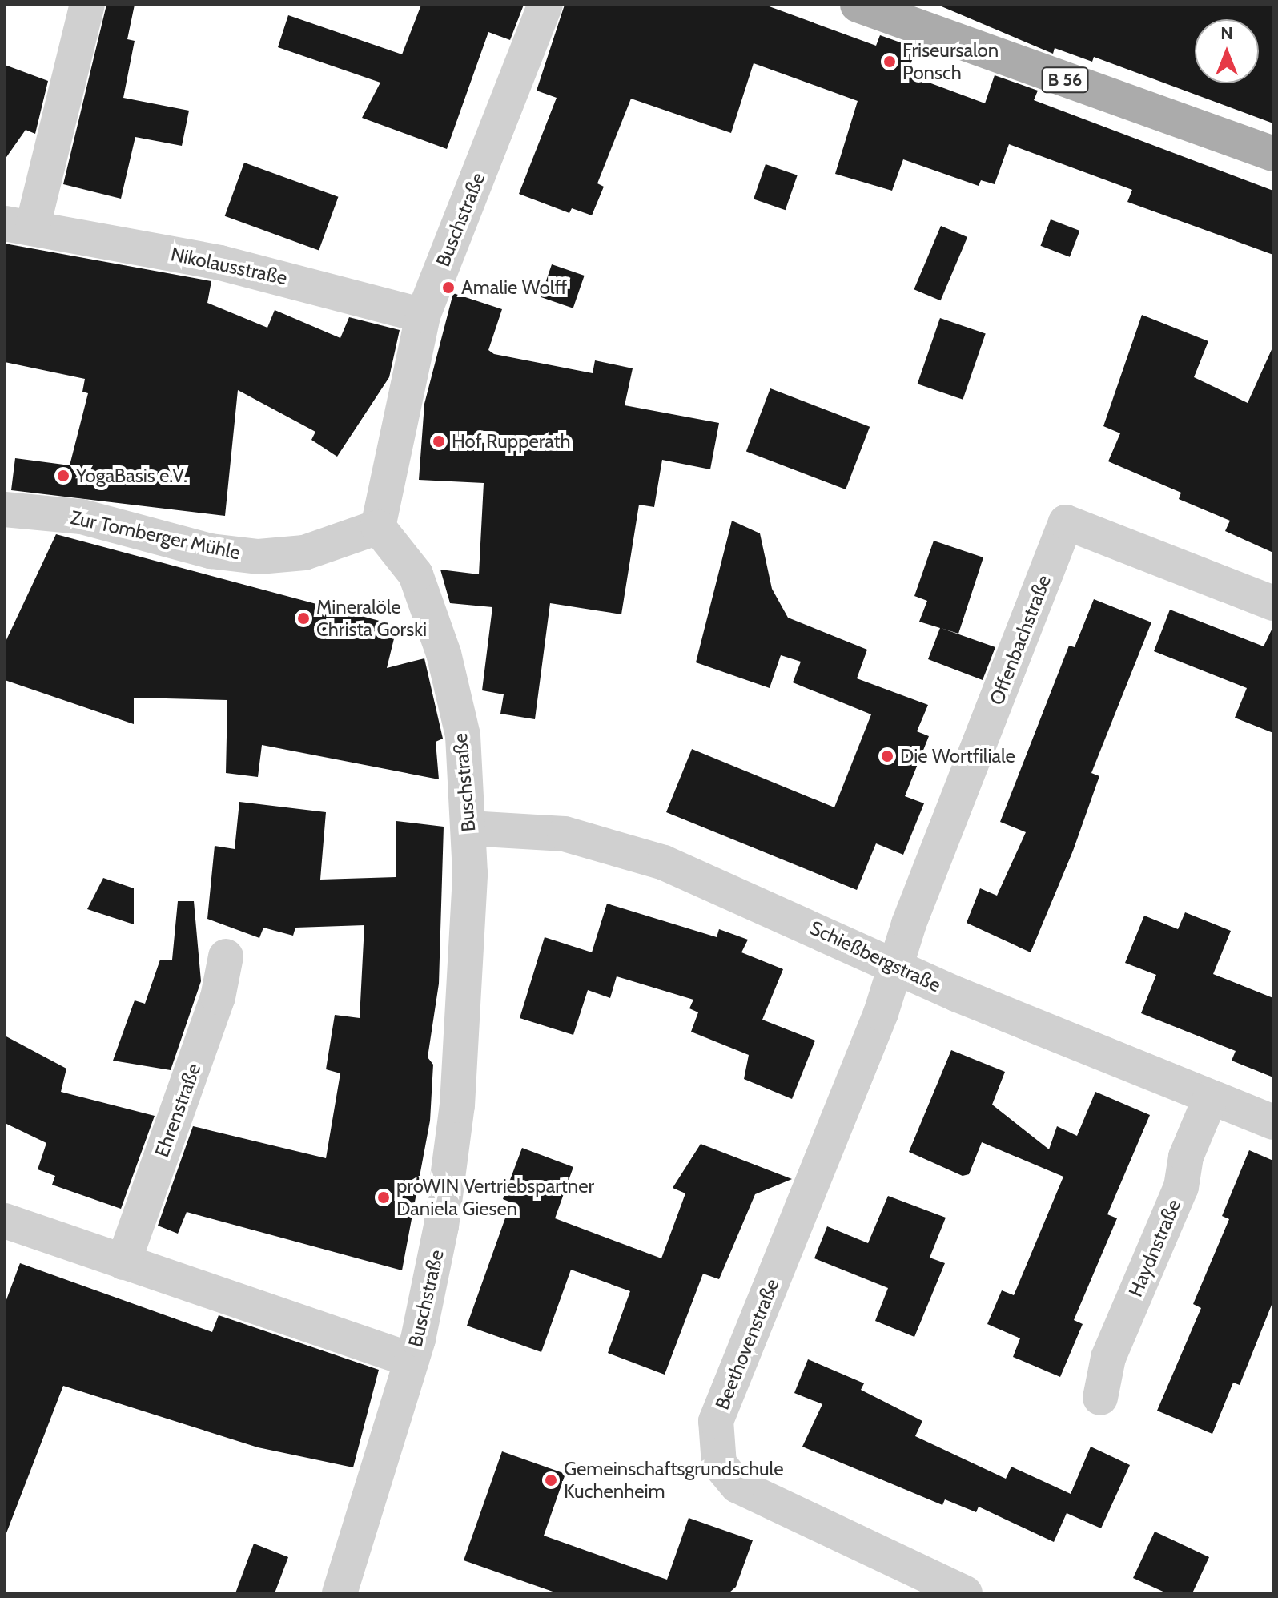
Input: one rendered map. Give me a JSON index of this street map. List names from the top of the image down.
{
  "streets": {
    "main road": ["B 56"],
    "street": [
      "Buschstraße",
      "Nikolausstraße",
      "Zur Tomberger Mühle",
      "Offenbachstraße",
      "Schießbergstraße",
      "Ehrenstraße",
      "Haydnstraße",
      "Beethovenstraße"
    ]
  },
  "crossings": [
    ["Buschstraße", "Nikolausstraße"],
    ["Buschstraße", "Zur Tomberger Mühle"],
    ["Buschstraße", "Schießbergstraße"],
    ["Offenbachstraße", "Schießbergstraße"],
    ["Offenbachstraße", "Beethovenstraße"],
    ["Schießbergstraße", "Haydnstraße"],
    ["Schießbergstraße", "Beethovenstraße"]
  ],
  "places": [
    "Friseursalon Ponsch",
    "Amalie Wolff",
    "Hof Rupperath",
    "YogaBasis e.V.",
    "Mineralöle Christa Gorski",
    "Die Wortfiliale",
    "proWIN Vertriebspartner Daniela Giesen",
    "Gemeinschaftsgrundschule Kuchenheim"
  ],
  "north": "top"
}
